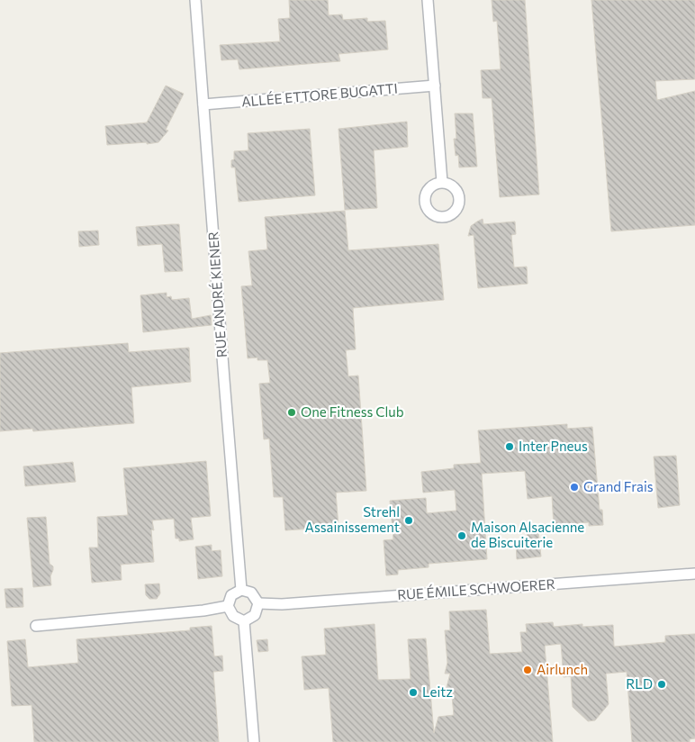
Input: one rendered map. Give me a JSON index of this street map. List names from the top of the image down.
{
  "streets": {
    "street": ["ALLÉE ETTORE BUGATTI", "RUE ANDRÉ KIENER", "RUE ÉMILE SCHWOERER"]
  },
  "crossings": [
    ["ALLÉE ETTORE BUGATTI", "RUE ANDRÉ KIENER"],
    ["RUE ANDRÉ KIENER", "RUE ÉMILE SCHWOERER"]
  ],
  "places": [
    "One Fitness Club",
    "Inter Pneus",
    "Grand Frais",
    "Strehl Assainissement",
    "Maison Alsacienne de Biscuiterie",
    "Airlunch",
    "RLD",
    "Leitz"
  ]
}
